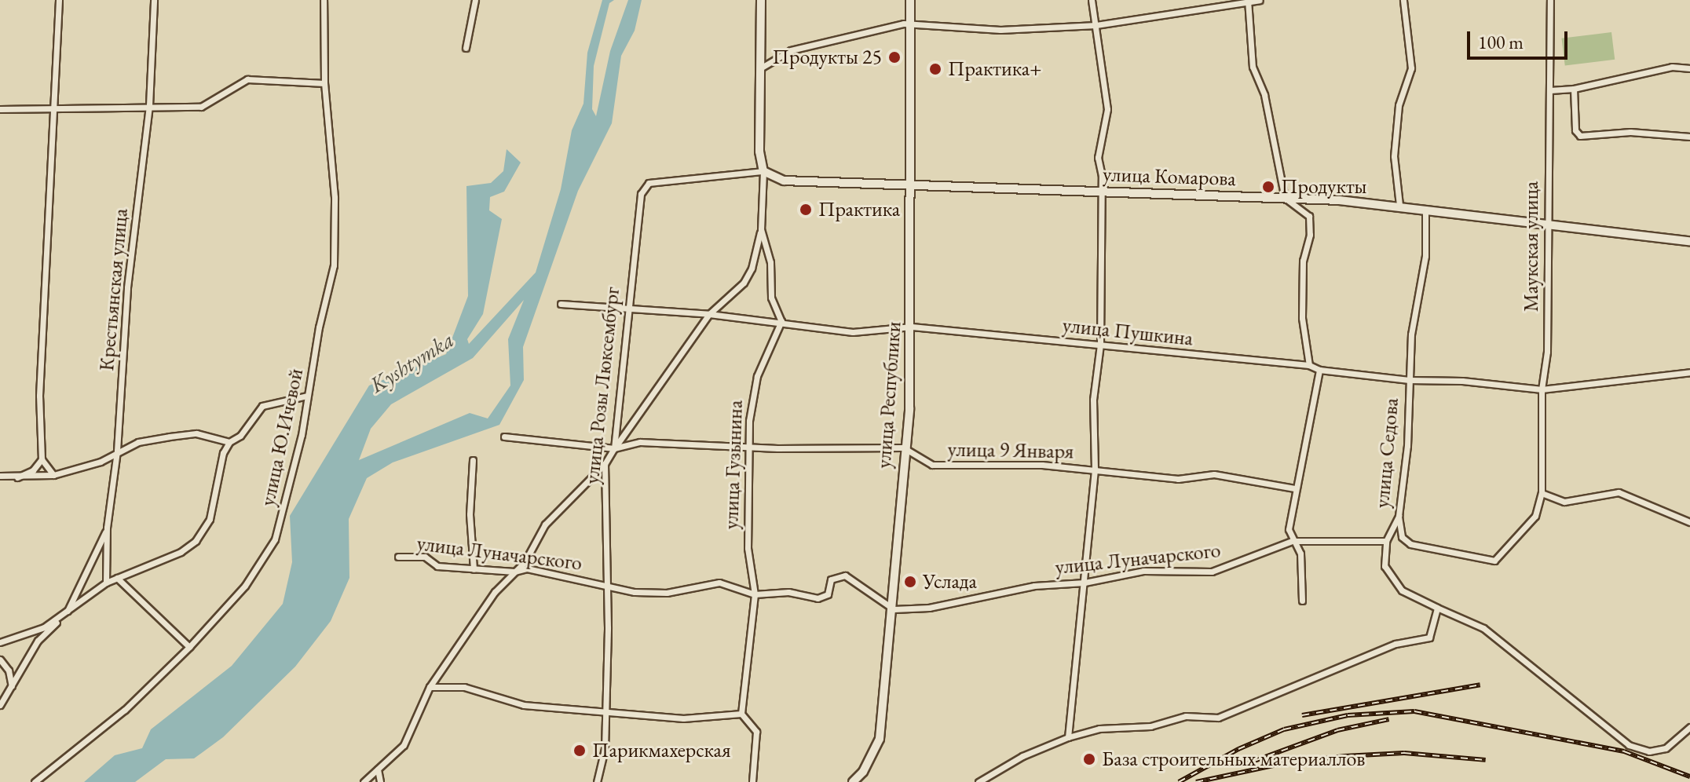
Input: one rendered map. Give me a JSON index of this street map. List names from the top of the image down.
{
  "streets": {
    "street": [
      "улица Комарова",
      "Маукская улица",
      "Крестьянская улица",
      "улица Пушкина",
      "улица Розы Люксембург",
      "улица Республики",
      "улица Ю.Ичевой",
      "улица 9 Января",
      "улица Седова",
      "улица Гузынина",
      "улица Луначарского"
    ]
  },
  "crossings": [
    ["улица Комарова", "Маукская улица"],
    ["улица Комарова", "улица Розы Люксембург"],
    ["улица Комарова", "улица Республики"],
    ["улица Комарова", "улица Седова"],
    ["Маукская улица", "улица Пушкина"],
    ["улица Пушкина", "улица Розы Люксембург"],
    ["улица Пушкина", "улица Республики"],
    ["улица Пушкина", "улица Седова"],
    ["улица Пушкина", "улица Гузынина"],
    ["улица Розы Люксембург", "улица 9 Января"],
    ["улица Розы Люксембург", "улица Луначарского"],
    ["улица Республики", "улица 9 Января"],
    ["улица Республики", "улица Луначарского"],
    ["улица 9 Января", "улица Гузынина"],
    ["улица Седова", "улица Луначарского"],
    ["улица Гузынина", "улица Луначарского"]
  ],
  "water": ["Kyshtymka"],
  "places": [
    "Продукты 25",
    "Практика+",
    "Продукты",
    "Практика",
    "Услада",
    "Парикмахерская",
    "База cтроительных материаллов"
  ],
  "scale_bar": "100 m"
}
